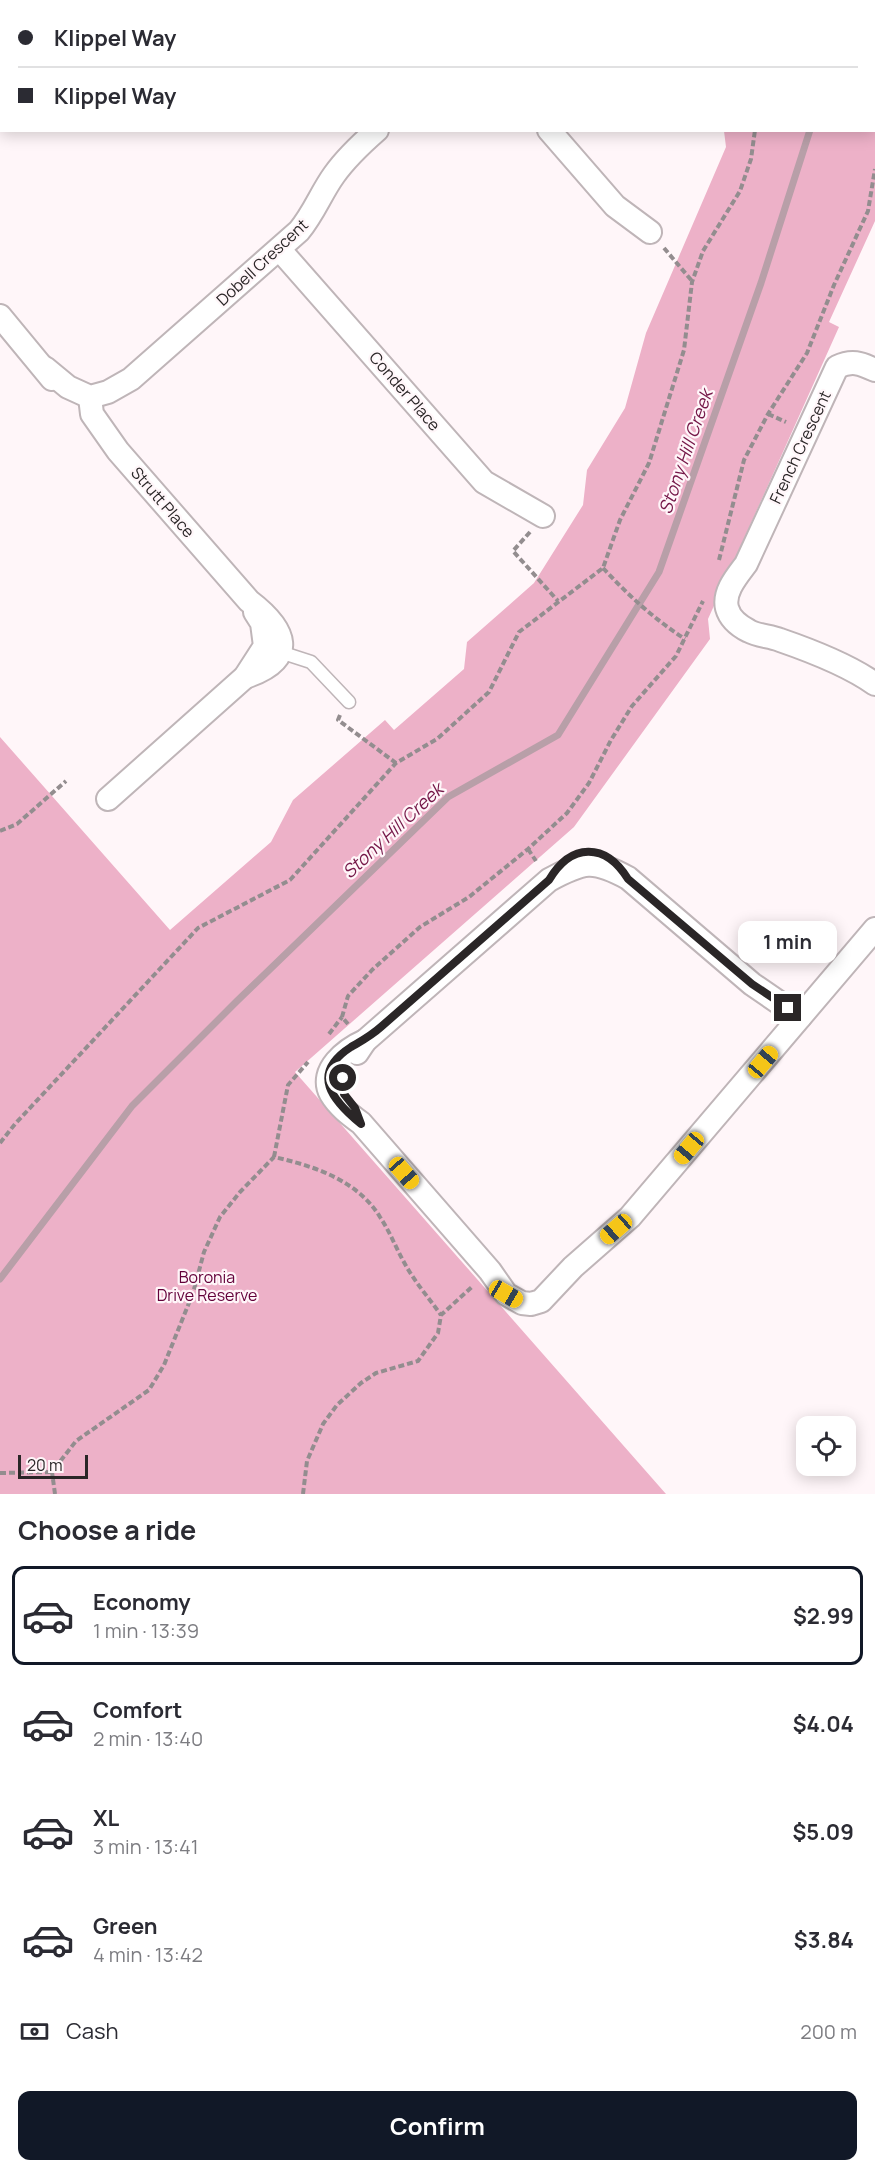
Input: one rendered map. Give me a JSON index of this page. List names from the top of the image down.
{
  "streets": {
    "street": [
      "Dobell Crescent",
      "Conder Place",
      "French Crescent",
      "Strutt Place"
    ]
  },
  "crossings": [
    ["Dobell Crescent", "Conder Place"],
    ["Dobell Crescent", "Strutt Place"]
  ],
  "water": ["Stony Hill Creek"],
  "parks": ["Boronia Drive Reserve"],
  "scale_bar": "20 m",
  "page": {
    "banner": ["Klippel Way", "Klippel Way"],
    "bubble": "1 min",
    "scale": "20 m",
    "heading": "Choose a ride",
    "list": [
      {
        "name": "Economy",
        "note": "1 min · 13:39",
        "value": "$2.99"
      },
      {
        "name": "Comfort",
        "note": "2 min · 13:40",
        "value": "$4.04"
      },
      {
        "name": "XL",
        "note": "3 min · 13:41",
        "value": "$5.09"
      },
      {
        "name": "Green",
        "note": "4 min · 13:42",
        "value": "$3.84"
      }
    ],
    "pay": ["Cash", "200 m"],
    "buttons": "Confirm"
  }
}
